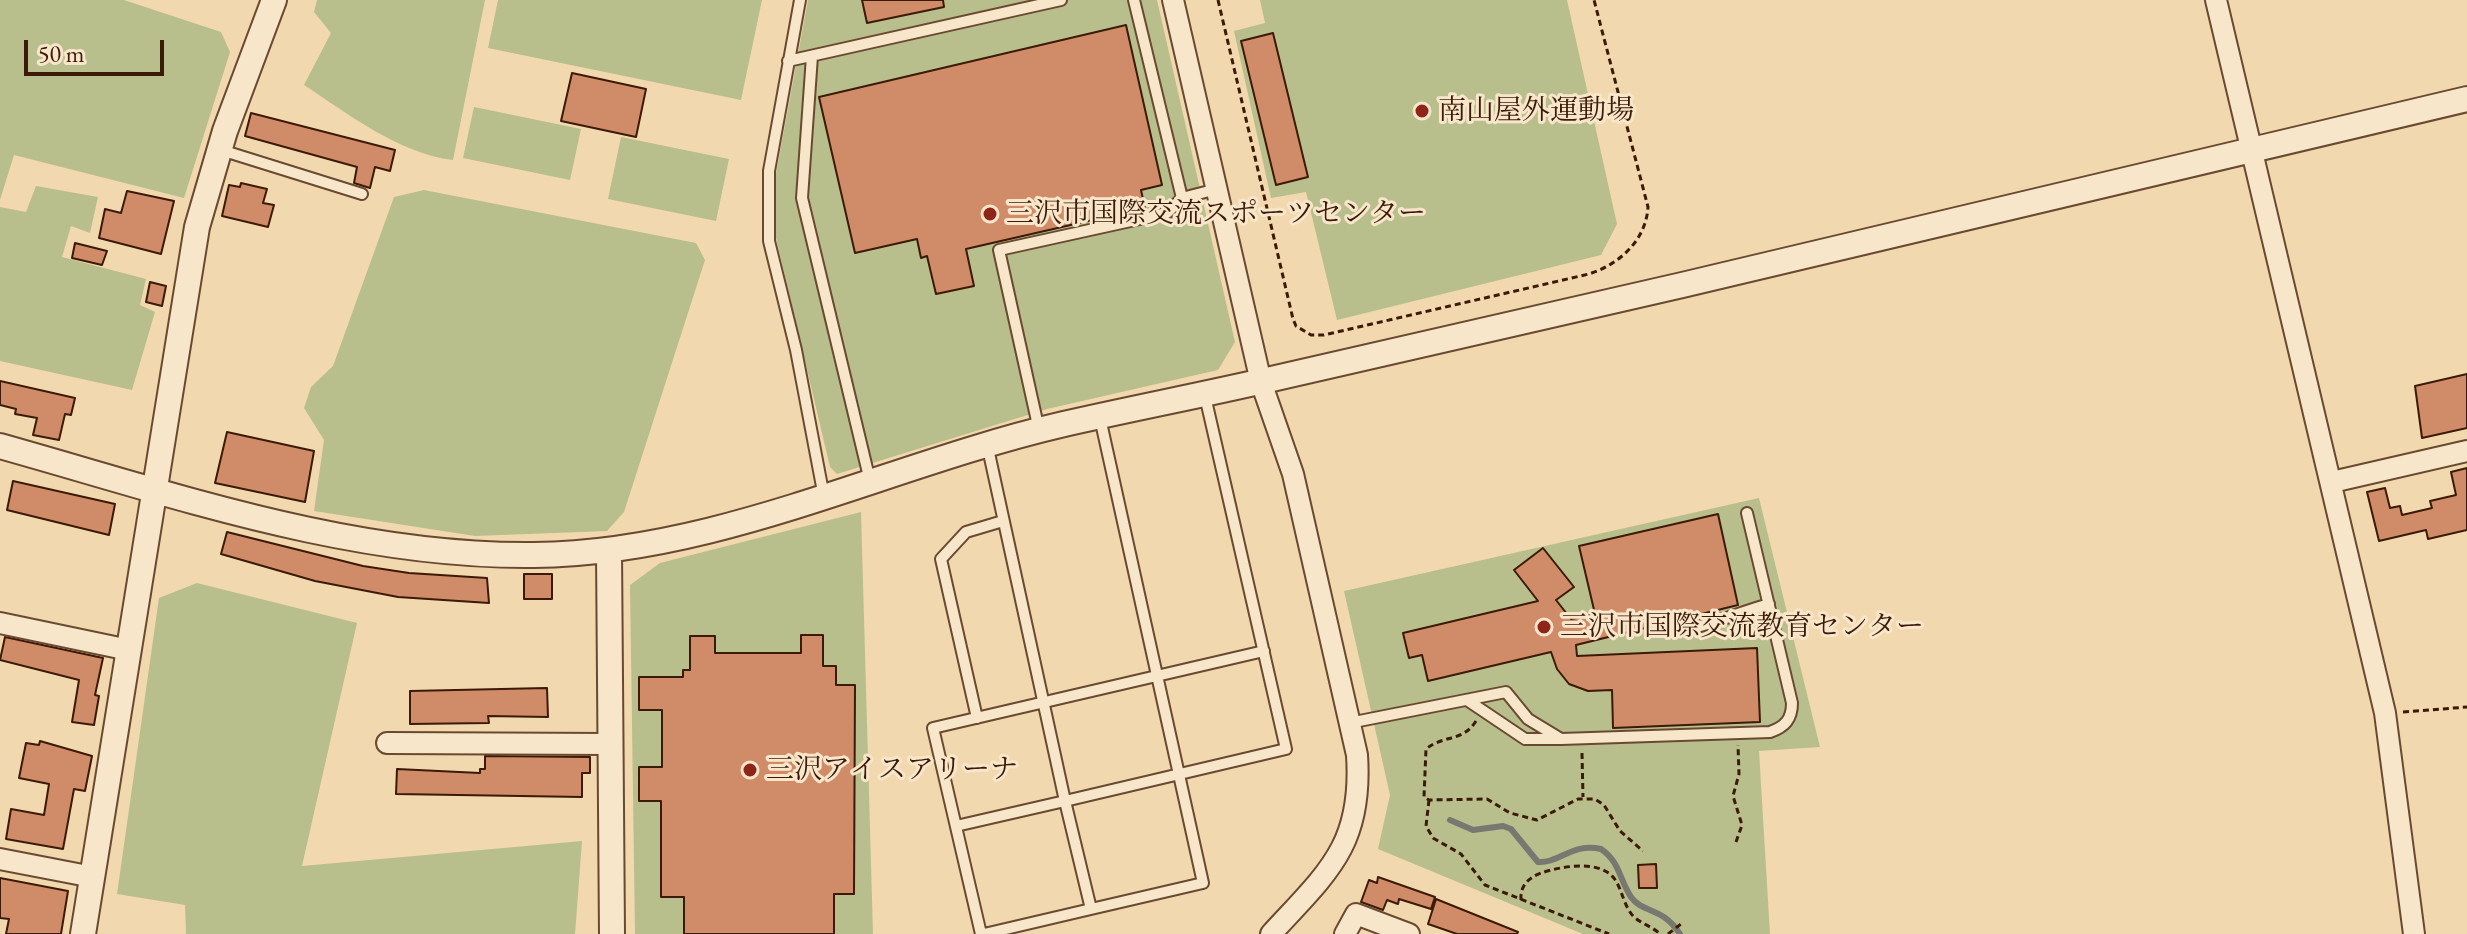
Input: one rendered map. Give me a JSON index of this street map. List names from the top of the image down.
{
  "places": [
    "南山屋外運動場",
    "三沢市国際交流スポーツセンター",
    "三沢市国際交流教育センター",
    "三沢アイスアリーナ"
  ],
  "scale_bar": "50 m"
}
